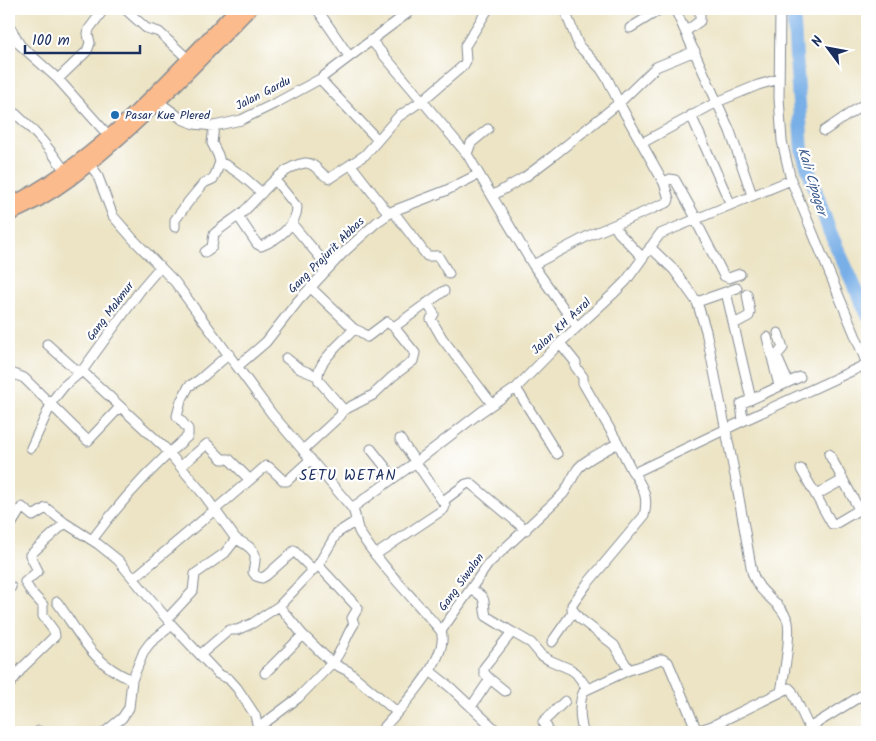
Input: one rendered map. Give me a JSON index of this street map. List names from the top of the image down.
{
  "streets": {
    "street": [
      "Jalan Gardu",
      "Gang Prajurit Abbas",
      "Gang Makmur",
      "Jalan KH Asral",
      "Gang Siwalan"
    ]
  },
  "districts": ["SETU WETAN"],
  "water": ["Kali Cipager"],
  "places": ["Pasar Kue Plered"],
  "scale_bar": "100 m",
  "north": "top left"
}
